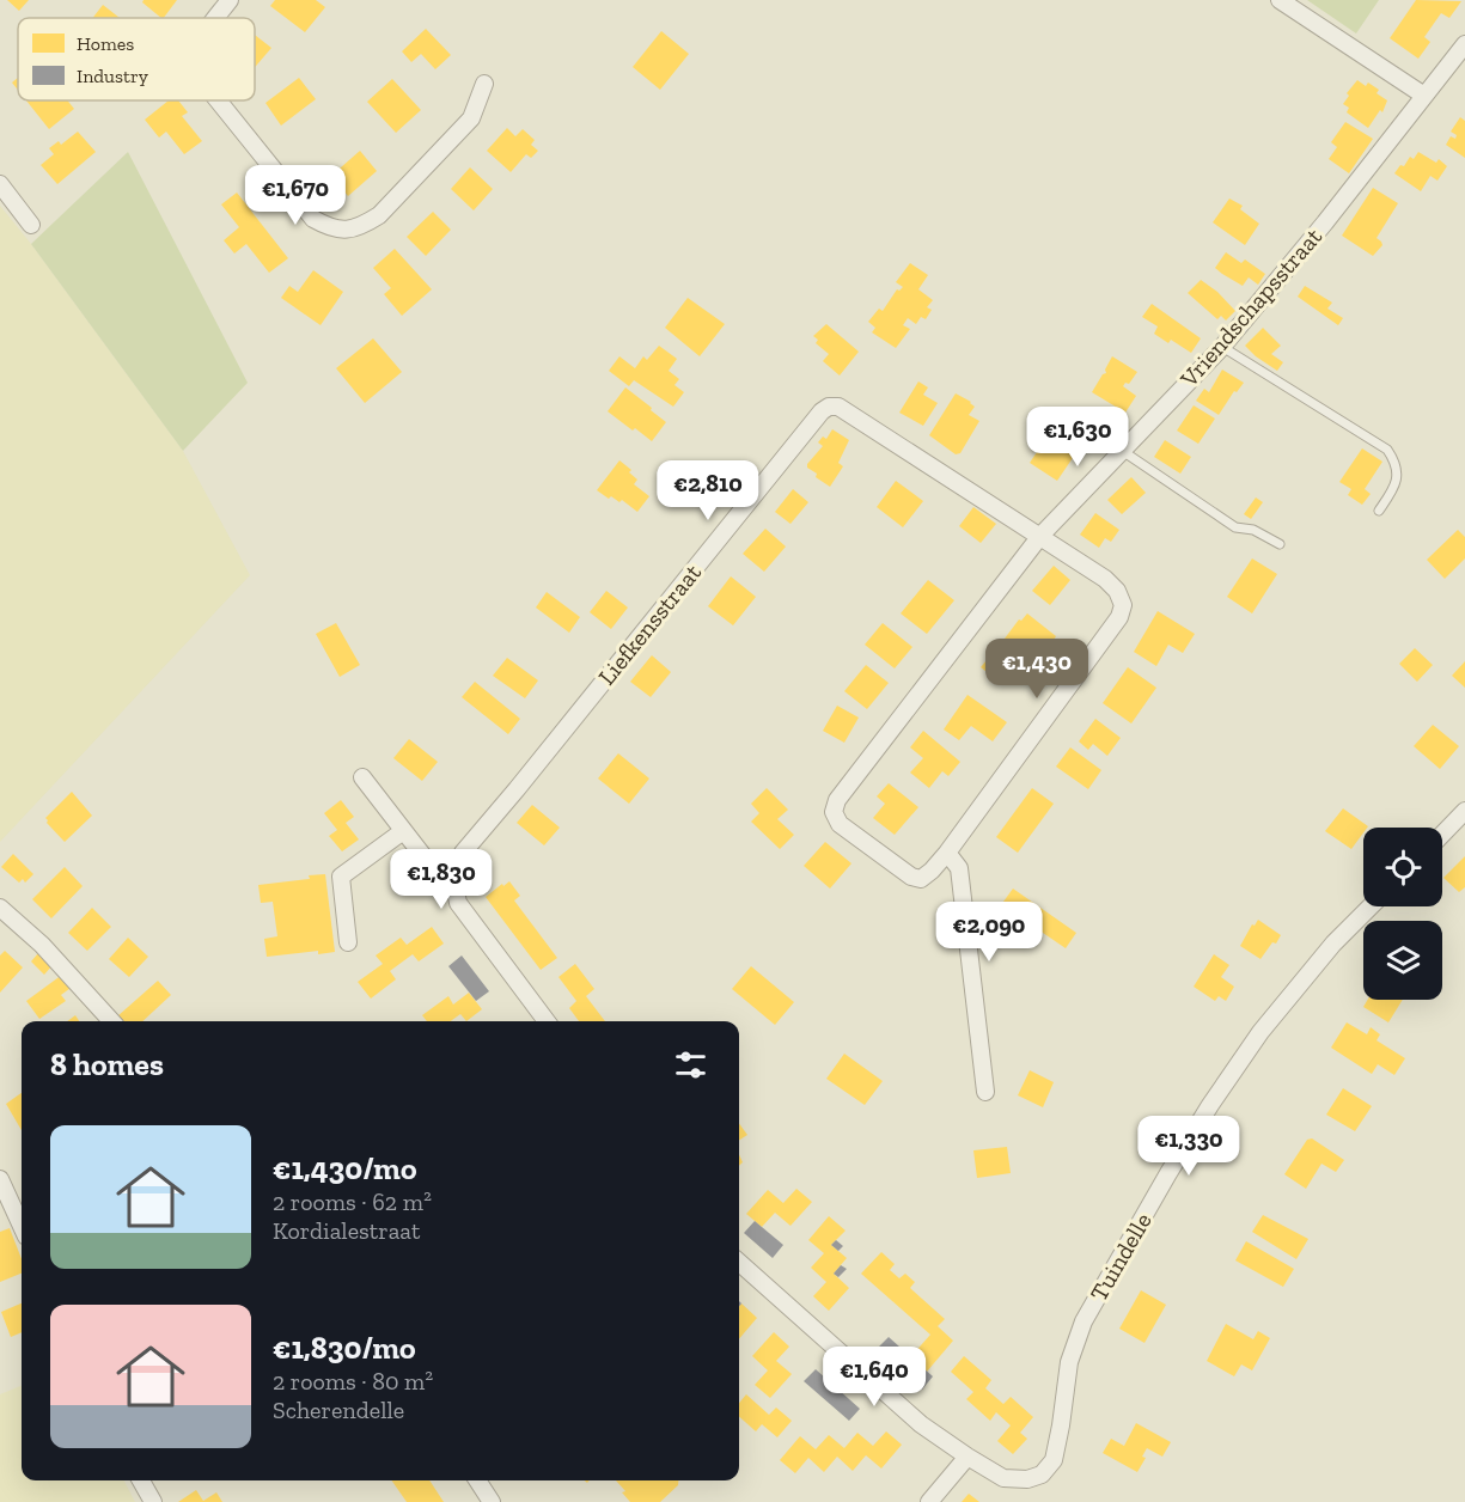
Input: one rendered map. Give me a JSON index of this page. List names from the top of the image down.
{
  "streets": {
    "street": ["Vriendschapsstraat", "Liefkensstraat", "Tuindelle"]
  },
  "crossings": [
    ["Vriendschapsstraat", "Liefkensstraat"]
  ],
  "legend": ["Homes", "Industry"],
  "page": {
    "price": [
      "€1,670",
      "€1,630",
      "€2,810",
      "€1,430",
      "€1,830",
      "€2,090",
      "€1,330",
      "€1,640"
    ],
    "heading": "8 homes",
    "list": [
      {
        "name": "€1,430/mo",
        "note": "2 rooms · 62 m² · Kordialestraat"
      },
      {
        "name": "€1,830/mo",
        "note": "2 rooms · 80 m² · Scherendelle"
      }
    ]
  }
}
